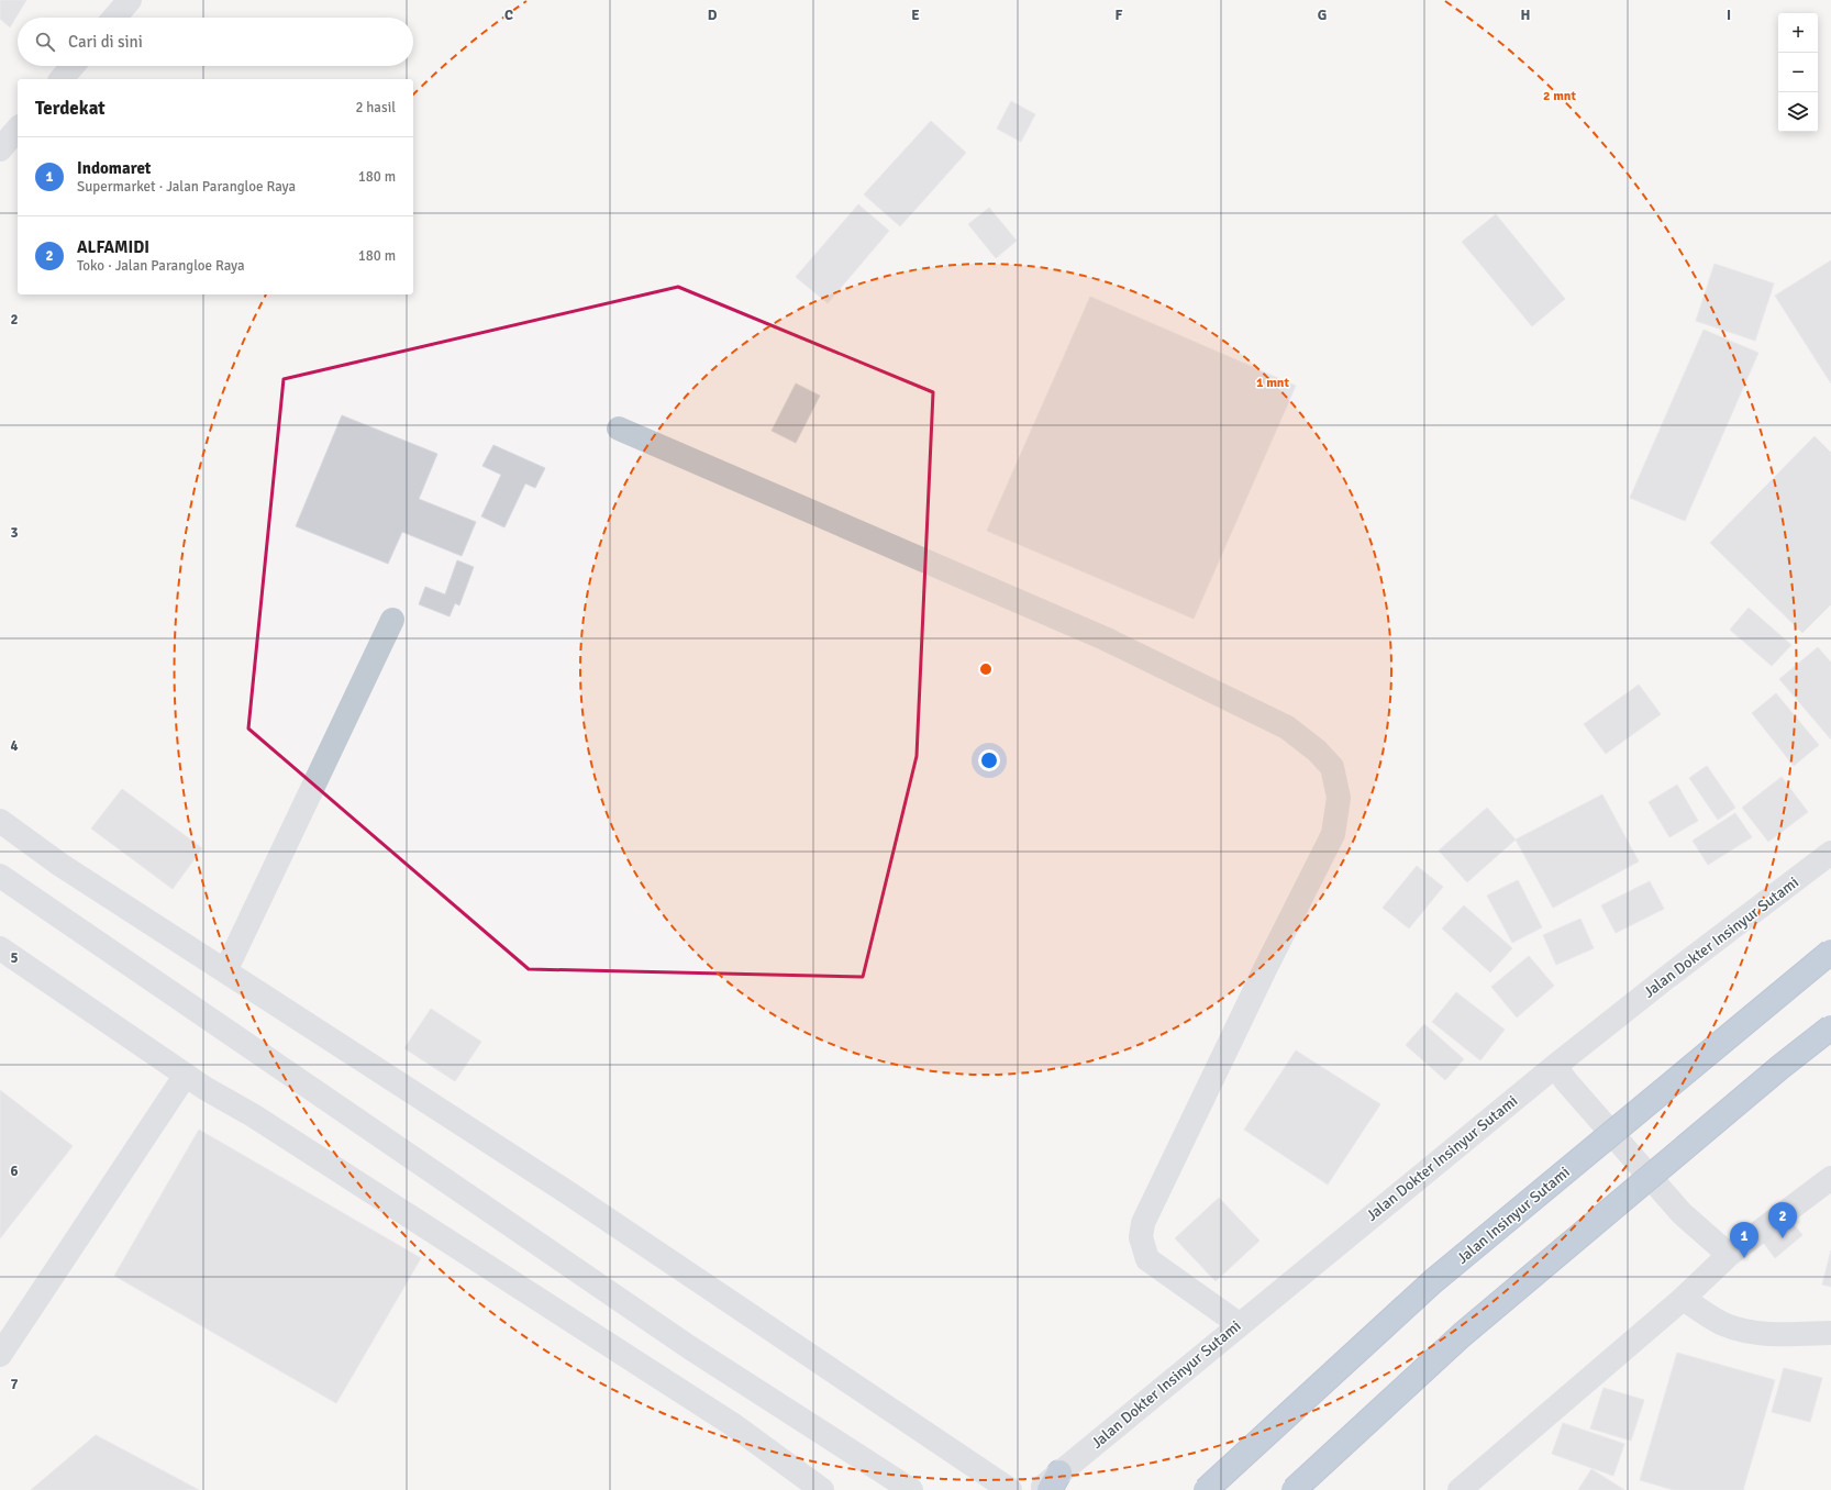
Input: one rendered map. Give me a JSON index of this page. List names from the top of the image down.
{
  "streets": {
    "highway": ["Jalan Insinyur Sutami"],
    "street": ["Jalan Dokter Insinyur Sutami"]
  },
  "page": {
    "map_buttons": ["+", "−"],
    "search": "Cari di sini",
    "heading": ["Terdekat", "2 hasil"],
    "list": [
      {
        "mark": "1",
        "name": "Indomaret",
        "note": "Supermarket · Jalan Parangloe Raya",
        "value": "180 m"
      },
      {
        "mark": "2",
        "name": "ALFAMIDI",
        "note": "Toko · Jalan Parangloe Raya",
        "value": "180 m"
      }
    ],
    "pins": ["2", "1"]
  },
  "grid": {
    "columns": [
      "C",
      "D",
      "E",
      "F",
      "G",
      "H",
      "I"
    ],
    "rows": [
      "2",
      "3",
      "4",
      "5",
      "6",
      "7"
    ]
  },
  "rings": ["2 mnt", "1 mnt"]
}
